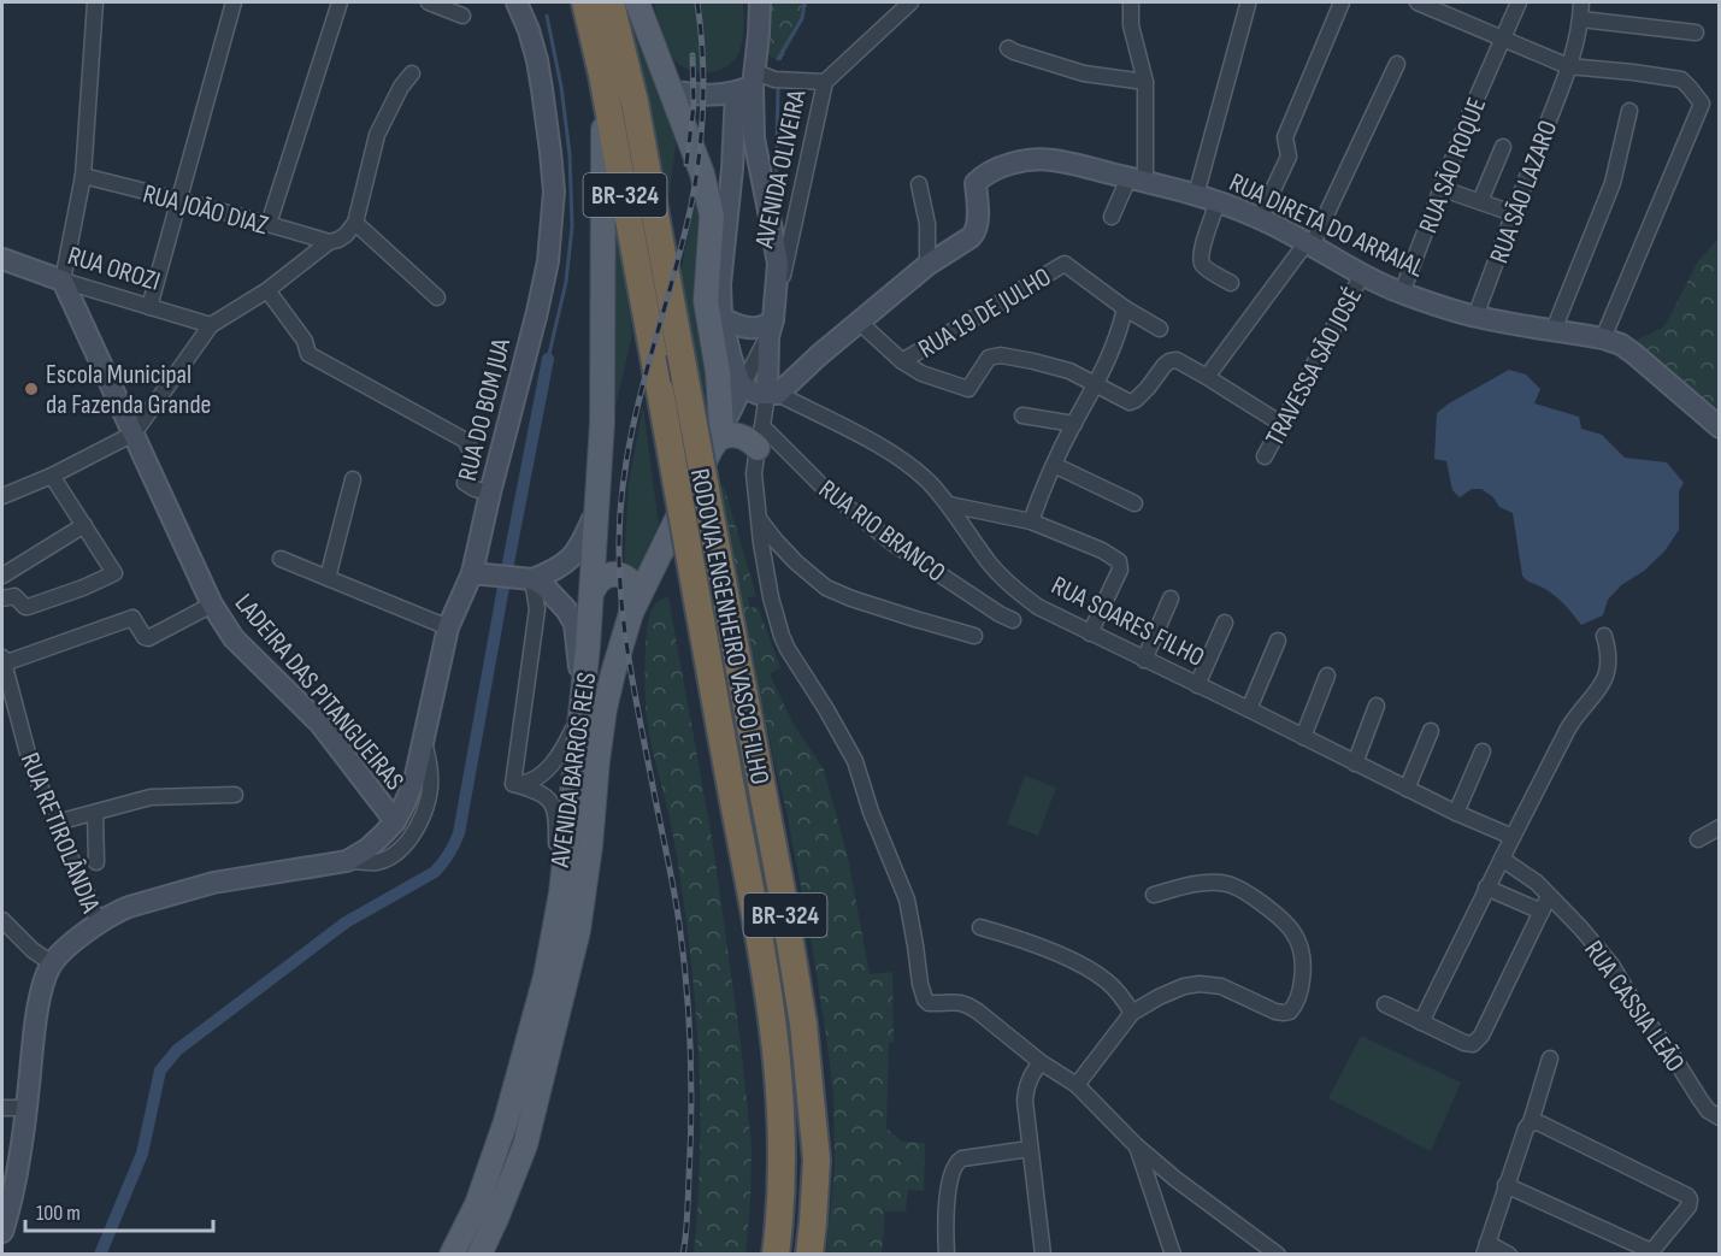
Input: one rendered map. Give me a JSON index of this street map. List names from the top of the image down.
{
  "streets": {
    "highway": ["BR-324", "RODOVIA ENGENHEIRO VASCO FILHO"],
    "main road": ["AVENIDA BARROS REIS"],
    "street": [
      "RUA SÃO ROQUE",
      "AVENIDA OLIVEIRA",
      "RUA SÃO LAZARO",
      "RUA JOÃO DIAZ",
      "RUA DIRETA DO ARRAIAL",
      "RUA OROZI",
      "RUA 19 DE JULHO",
      "TRAVESSA SÃO JOSÉ",
      "RUA DO BOM JUA",
      "RUA RIO BRANCO",
      "RUA SOARES FILHO",
      "LADEIRA DAS PITANGUEIRAS",
      "RUA RETIROLÂNDIA",
      "RUA CASSIA LEÃO"
    ]
  },
  "crossings": [
    ["RUA SÃO ROQUE", "RUA DIRETA DO ARRAIAL"],
    ["RUA SÃO LAZARO", "RUA DIRETA DO ARRAIAL"],
    ["RUA DIRETA DO ARRAIAL", "TRAVESSA SÃO JOSÉ"],
    ["RUA DIRETA DO ARRAIAL", "RUA SOARES FILHO"],
    ["RUA OROZI", "LADEIRA DAS PITANGUEIRAS"],
    ["RUA DO BOM JUA", "LADEIRA DAS PITANGUEIRAS"],
    ["RODOVIA ENGENHEIRO VASCO FILHO", "AVENIDA BARROS REIS"]
  ],
  "places": ["Escola Municipal da Fazenda Grande"],
  "scale_bar": "100 m"
}
